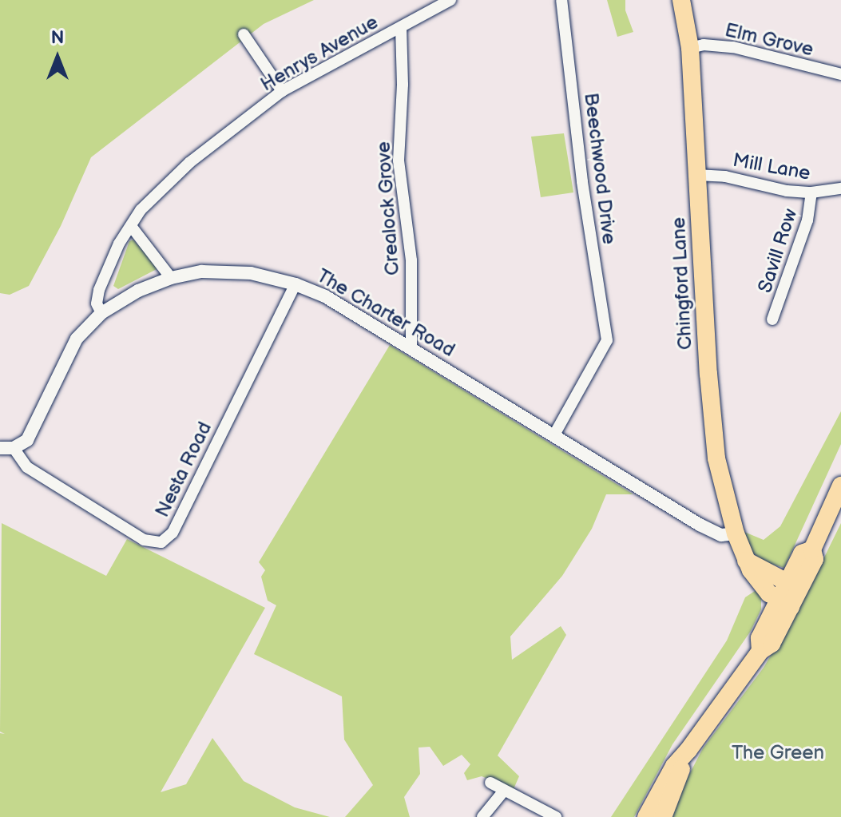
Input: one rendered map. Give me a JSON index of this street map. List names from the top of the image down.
{
  "streets": {
    "main road": ["Chingford Lane"],
    "street": [
      "Elm Grove",
      "Henrys Avenue",
      "Mill Lane",
      "Beechwood Drive",
      "Crealock Grove",
      "Savill Row",
      "The Charter Road",
      "Nesta Road"
    ]
  },
  "crossings": [
    ["Elm Grove", "Chingford Lane"],
    ["Henrys Avenue", "Crealock Grove"],
    ["Henrys Avenue", "The Charter Road"],
    ["Mill Lane", "Savill Row"],
    ["Mill Lane", "Chingford Lane"],
    ["Beechwood Drive", "The Charter Road"],
    ["Crealock Grove", "The Charter Road"],
    ["Chingford Lane", "The Charter Road"],
    ["The Charter Road", "Nesta Road"]
  ],
  "parks": ["The Green"],
  "north": "top"
}
